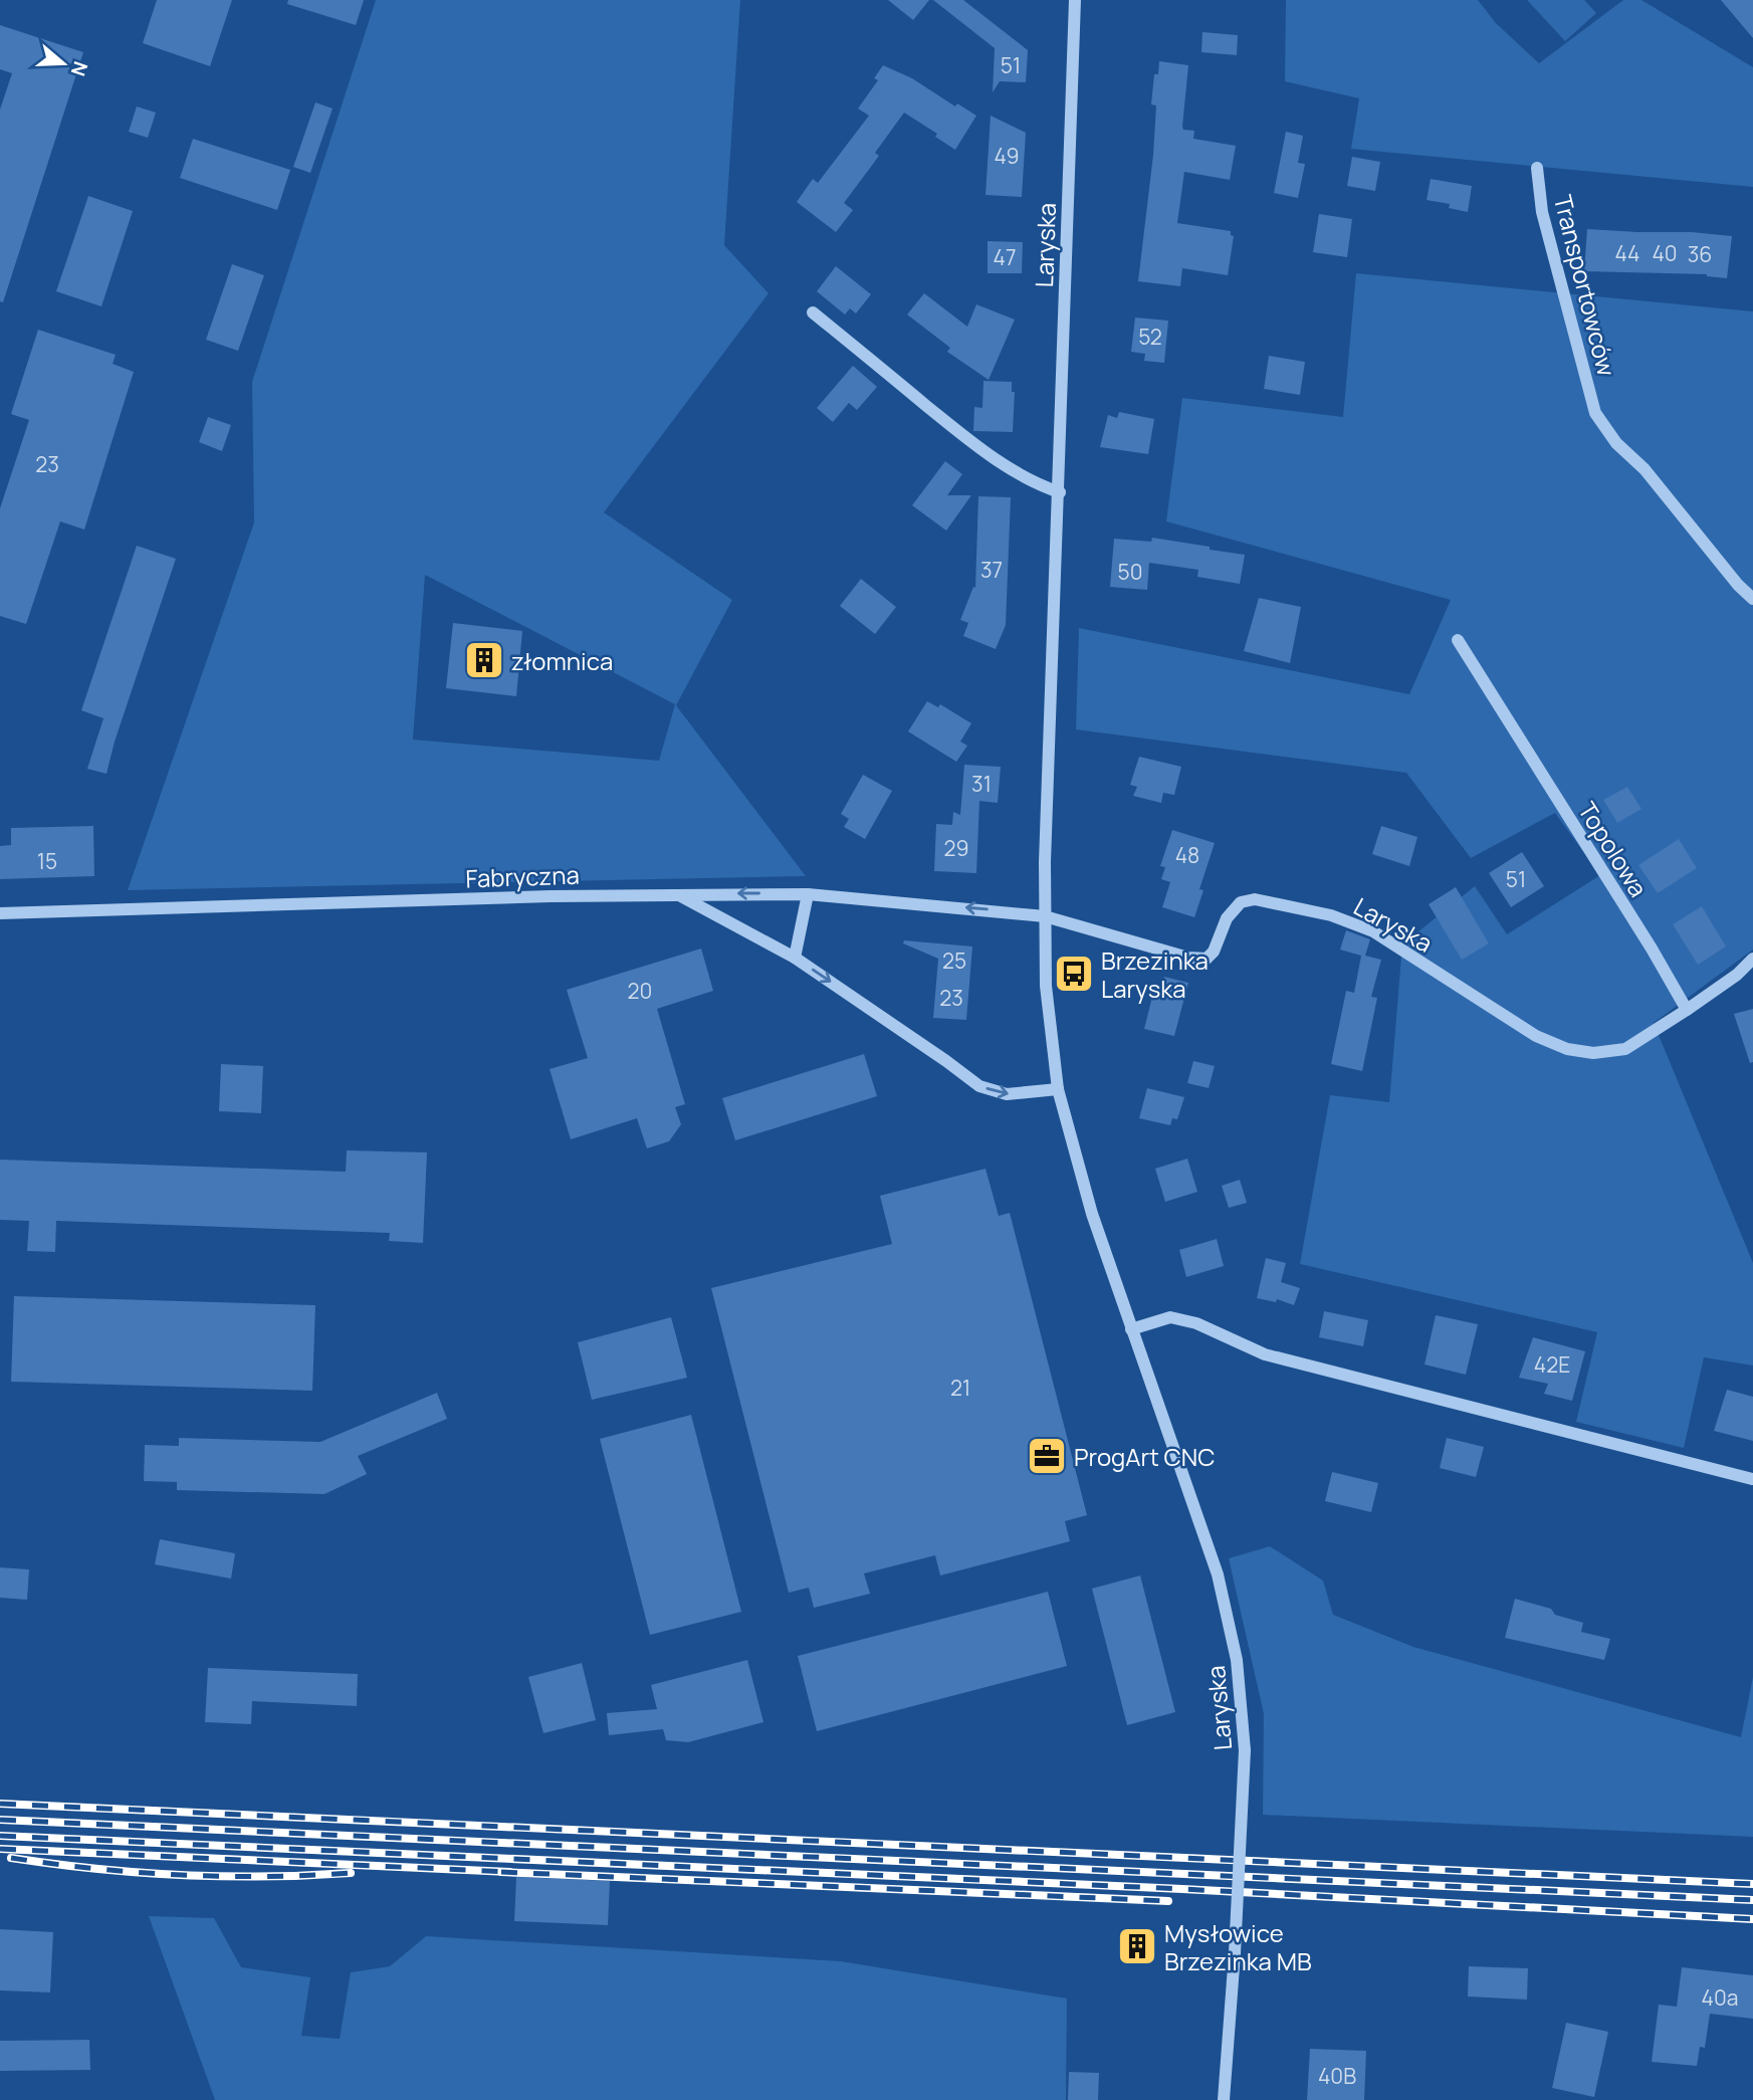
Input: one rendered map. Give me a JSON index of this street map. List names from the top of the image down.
{
  "streets": {
    "street": [
      "Laryska",
      "Transportowców",
      "Topolowa",
      "Fabryczna"
    ]
  },
  "crossings": [
    ["Laryska", "Topolowa"],
    ["Laryska", "Fabryczna"]
  ],
  "places": {
    "building": ["złomnica", "Mysłowice Brzezinka MB"],
    "bus stop": ["Brzezinka Laryska"],
    "office": ["ProgArt CNC"]
  },
  "house_numbers": [
    "51",
    "49",
    "44",
    "40",
    "36",
    "47",
    "52",
    "23",
    "37",
    "50",
    "31",
    "29",
    "48",
    "15",
    "51",
    "25",
    "20",
    "23",
    "42E",
    "21",
    "40a",
    "40B"
  ],
  "north": "right"
}
